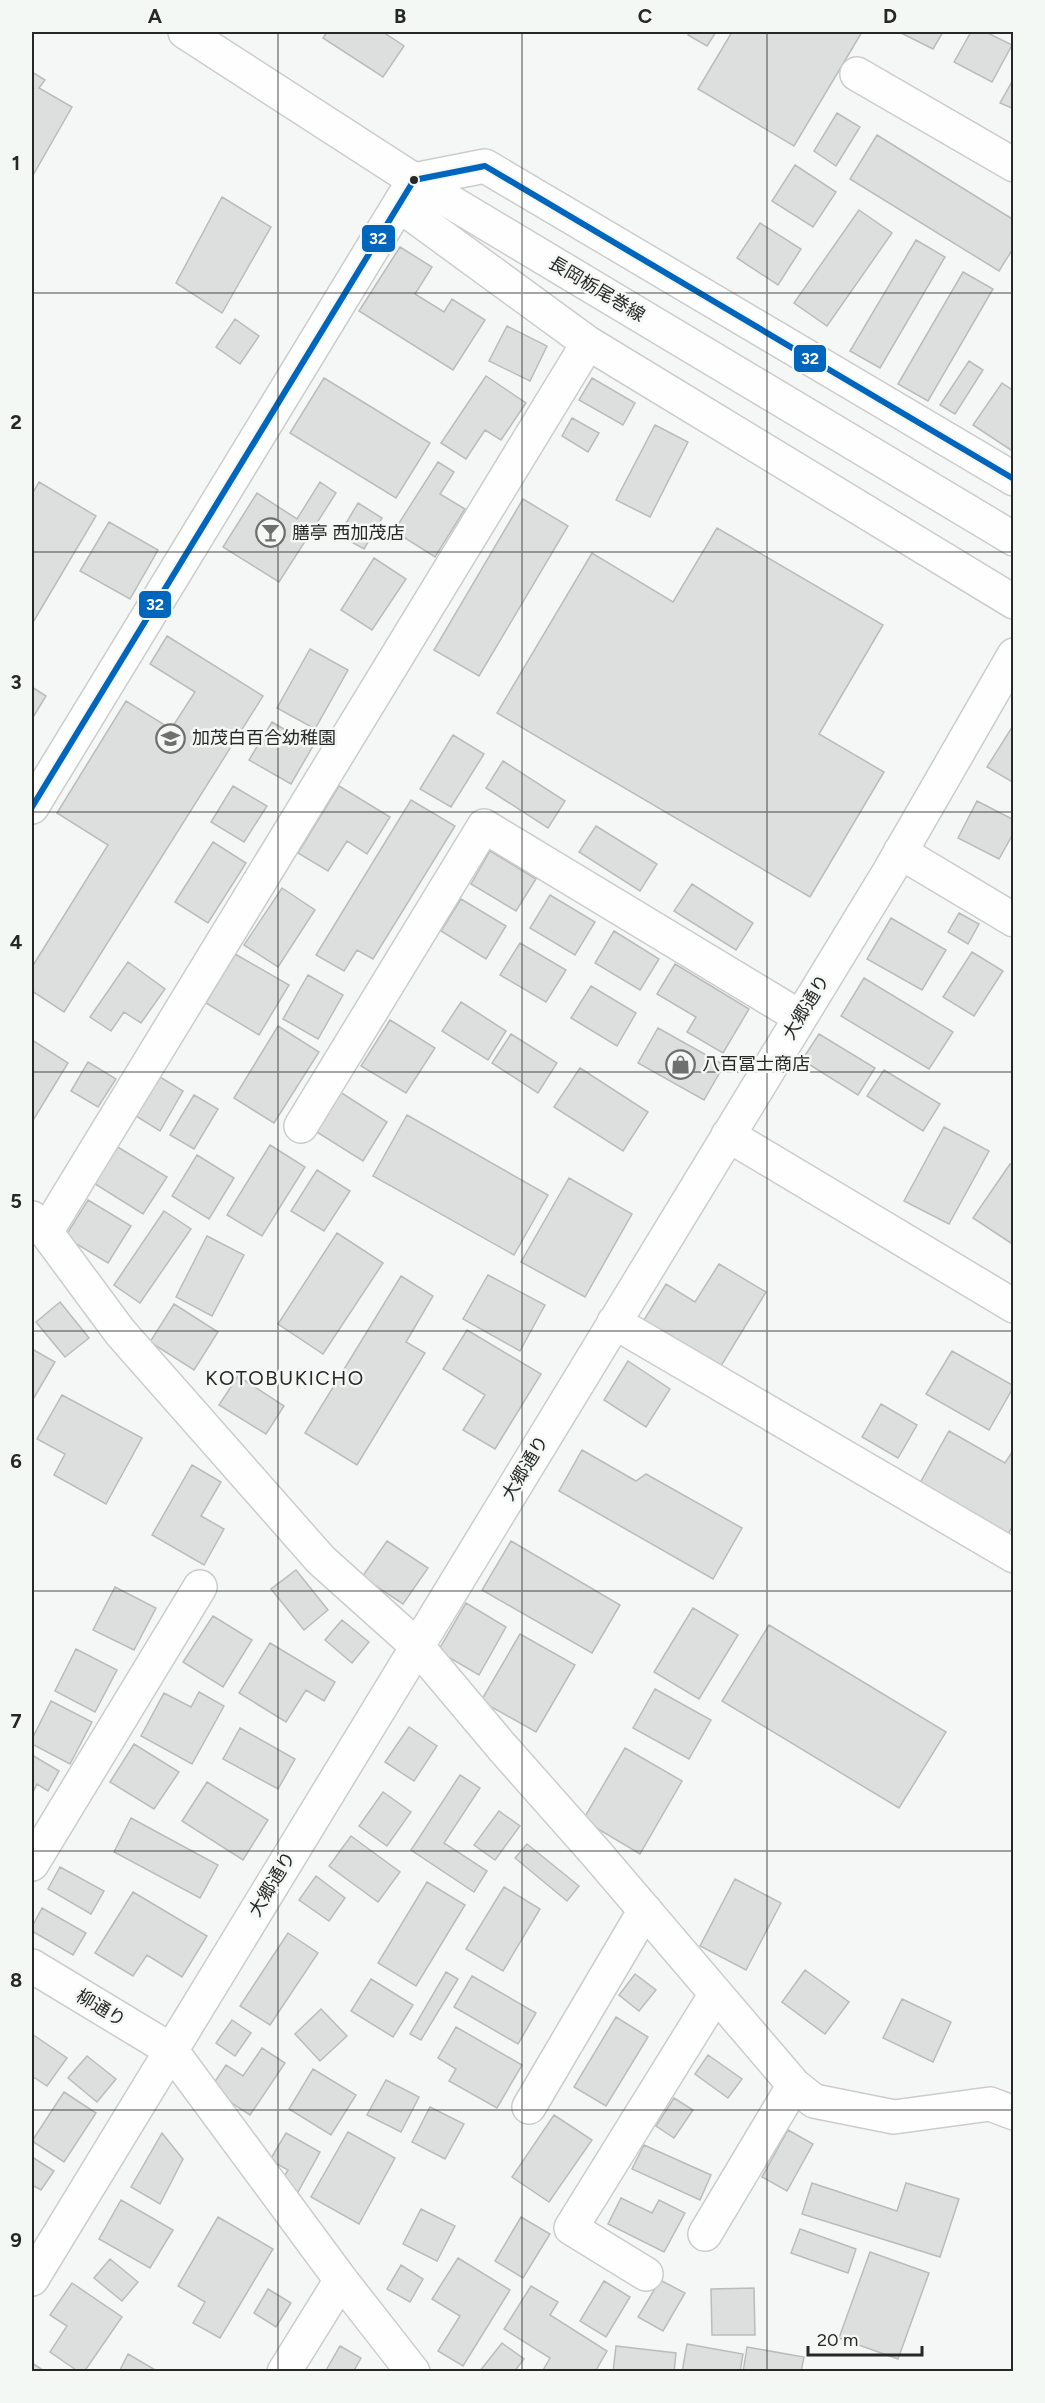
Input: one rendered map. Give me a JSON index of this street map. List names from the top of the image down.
{
  "streets": {
    "street": ["長岡栃尾巻線", "大郷通り", "柳通り"]
  },
  "crossings": [
    ["大郷通り", "柳通り"]
  ],
  "districts": ["KOTOBUKICHO"],
  "places": {
    "bar": ["膳亭 西加茂店"],
    "school or university": ["加茂白百合幼稚園"],
    "shop": ["八百冨士商店"]
  },
  "lines": ["transit line 32"],
  "scale_bar": "20 m",
  "grid": {
    "columns": [
      "A",
      "B",
      "C",
      "D"
    ],
    "rows": [
      "1",
      "2",
      "3",
      "4",
      "5",
      "6",
      "7",
      "8",
      "9"
    ]
  }
}
